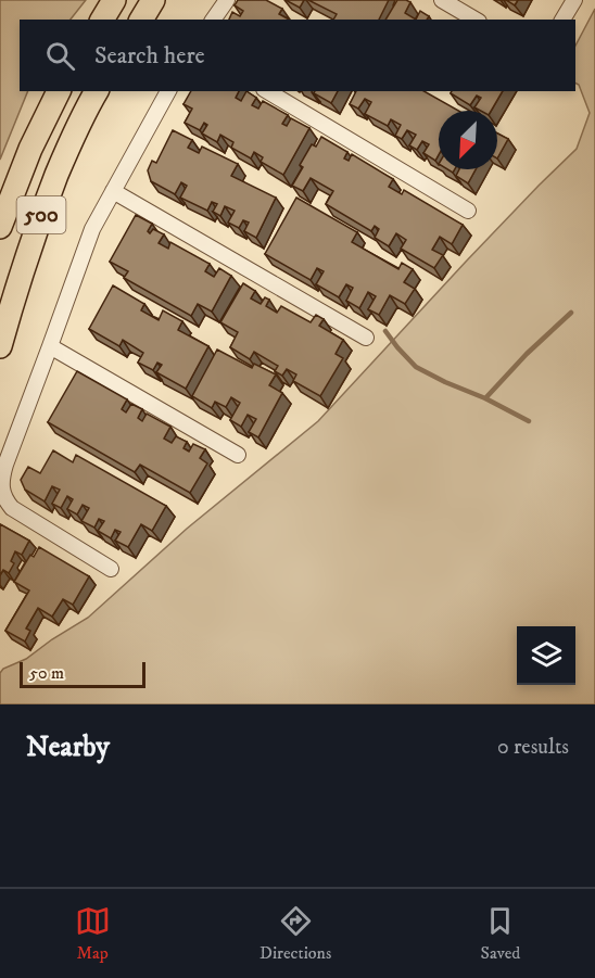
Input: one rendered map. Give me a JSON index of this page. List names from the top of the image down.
{
  "streets": {
    "main road": ["500"]
  },
  "scale_bar": "50 m",
  "north": "bottom left",
  "page": {
    "search": "Search here",
    "scale": "50 m",
    "heading": ["Nearby", "0 results"],
    "nav": ["Map", "Directions", "Saved"]
  }
}
